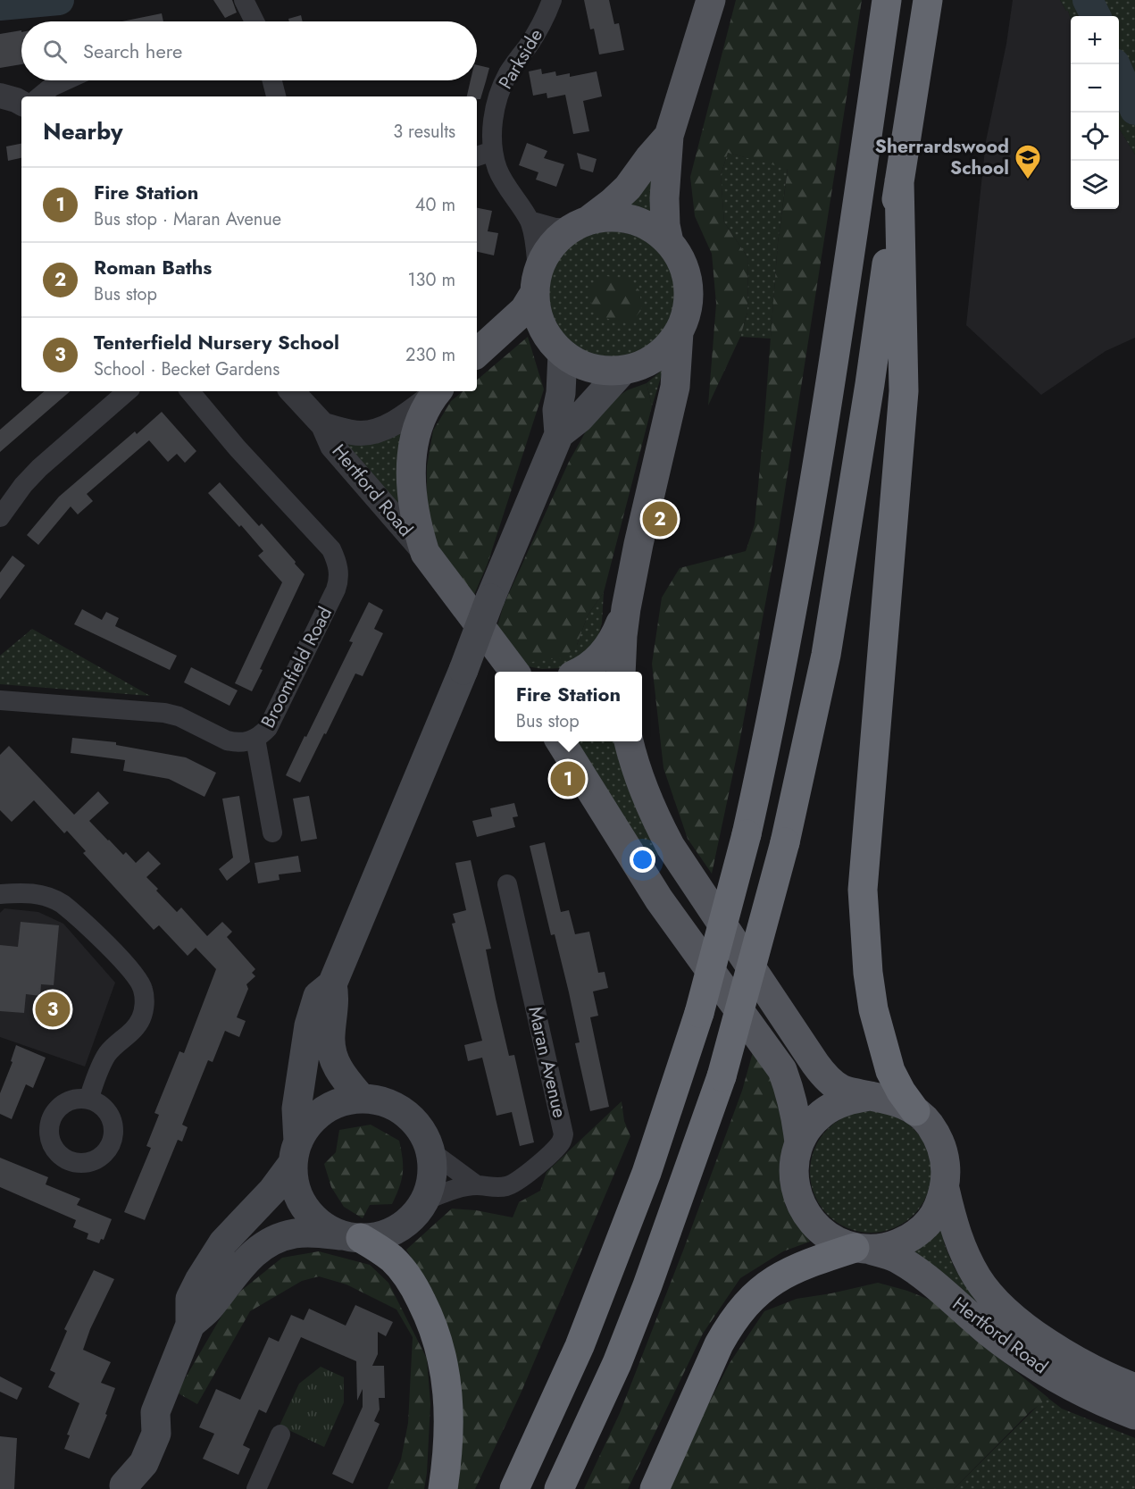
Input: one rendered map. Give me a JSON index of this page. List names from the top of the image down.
{
  "streets": {
    "main road": ["Hertford Road"],
    "street": ["Parkside", "Broomfield Road", "Maran Avenue"]
  },
  "places": {
    "school or university": ["Sherrardswood School"]
  },
  "page": {
    "map_buttons": ["+", "−"],
    "search": "Search here",
    "heading": ["Nearby", "3 results"],
    "list": [
      {
        "mark": "1",
        "name": "Fire Station",
        "note": "Bus stop · Maran Avenue",
        "value": "40 m"
      },
      {
        "mark": "2",
        "name": "Roman Baths",
        "note": "Bus stop",
        "value": "130 m"
      },
      {
        "mark": "3",
        "name": "Tenterfield Nursery School",
        "note": "School · Becket Gardens",
        "value": "230 m"
      }
    ],
    "pins": ["2", "1", "3"],
    "popup": ["Fire Station", "Bus stop"]
  }
}
